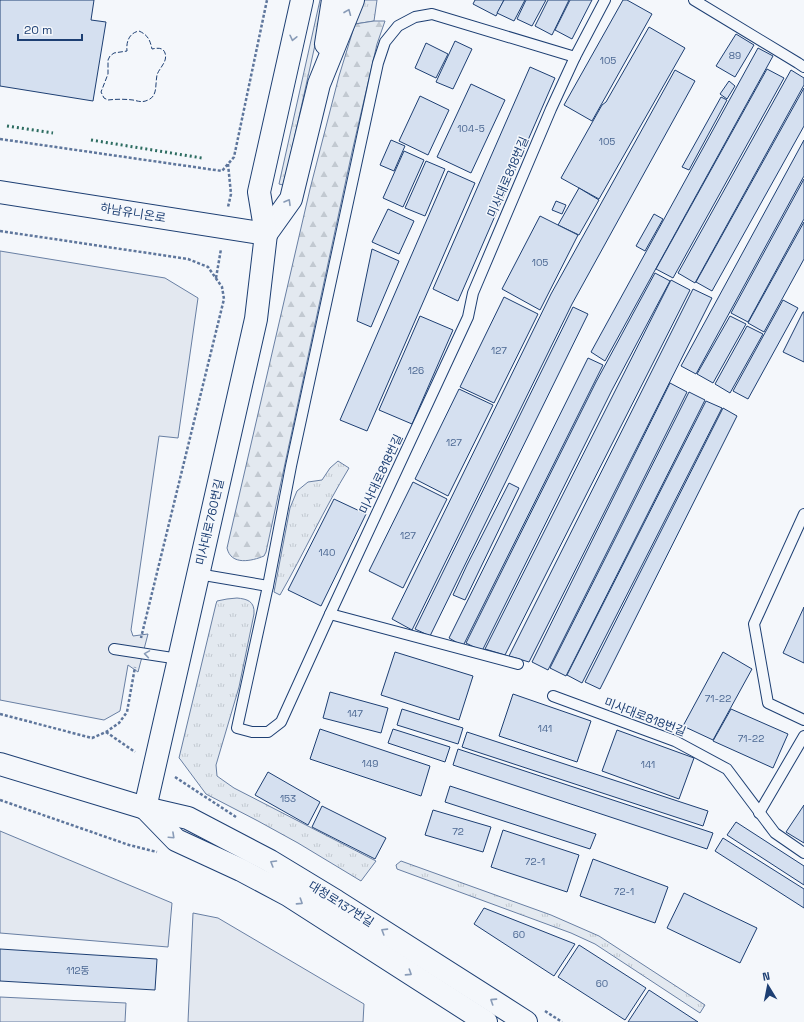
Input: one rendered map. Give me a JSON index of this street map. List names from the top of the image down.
{
  "streets": {
    "main road": ["하남유니온로", "미사대로760번길", "대청로137번길"],
    "lane": ["미사대로818번길"]
  },
  "crossings": [
    ["하남유니온로", "미사대로760번길"],
    ["미사대로760번길", "대청로137번길"]
  ],
  "house_numbers": [
    "89",
    "105",
    "104-5",
    "105",
    "105",
    "127",
    "126",
    "127",
    "127",
    "140",
    "71-22",
    "147",
    "141",
    "71-22",
    "149",
    "141",
    "153",
    "72",
    "72-1",
    "72-1",
    "60",
    "112동",
    "60"
  ],
  "scale_bar": "20 m",
  "north": "top"
}
